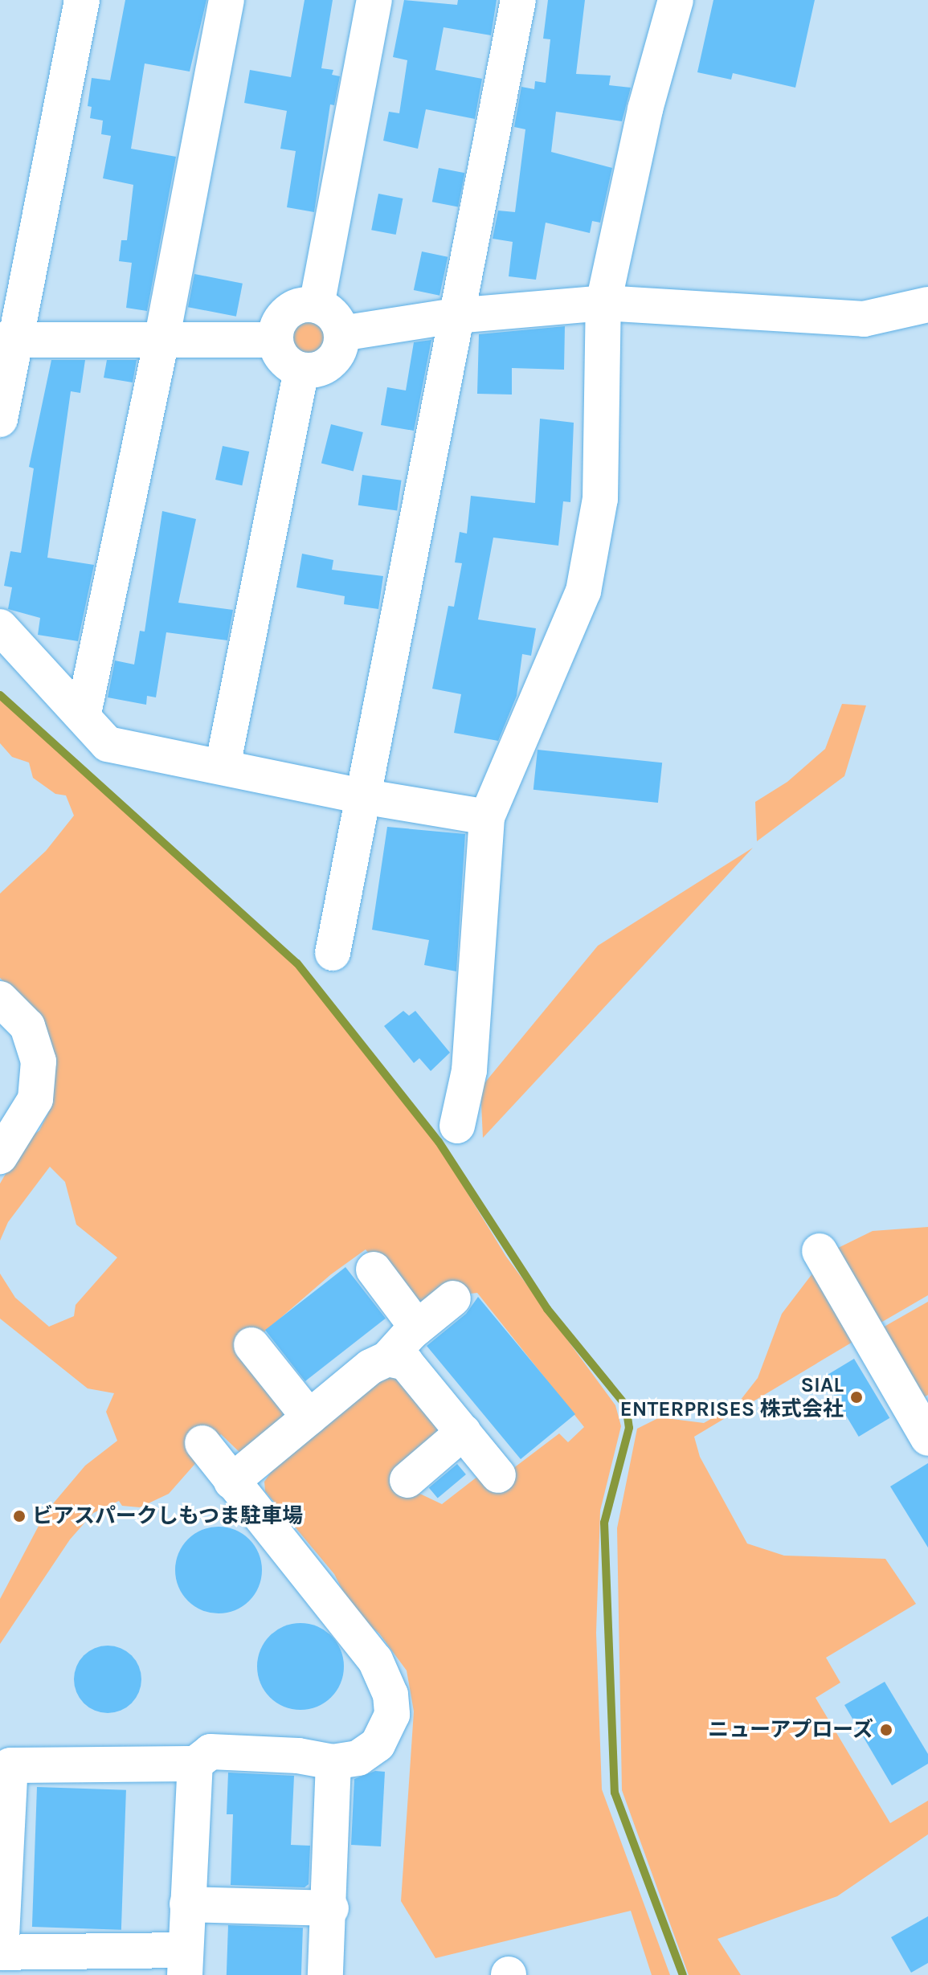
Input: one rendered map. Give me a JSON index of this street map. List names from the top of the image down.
{
  "places": ["SIAL ENTERPRISES 株式会社", "ビアスパークしもつま駐車場", "ニューアプローズ"]
}
